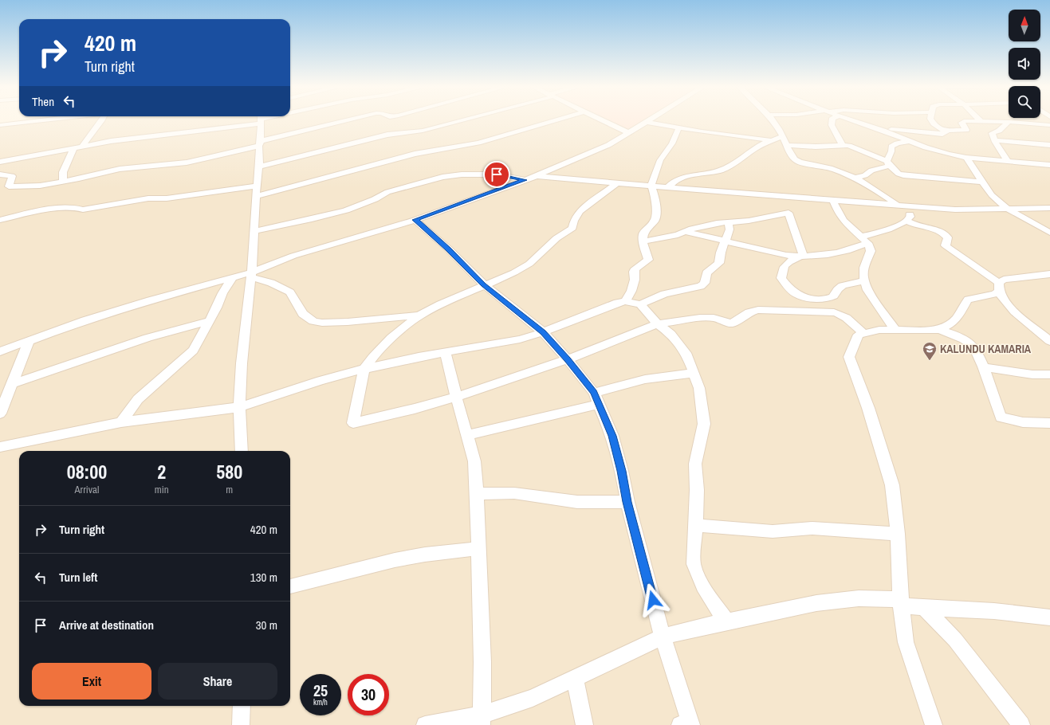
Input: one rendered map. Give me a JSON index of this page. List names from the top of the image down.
{
  "places": {
    "school or university": ["KALUNDU KAMARIA"]
  },
  "north": "top",
  "page": {
    "turn": ["420 m", "Turn right"],
    "then": "Then",
    "eta": [
      "08:00",
      "Arrival",
      "2",
      "min",
      "580",
      "m"
    ],
    "list": [
      {
        "name": "Turn right",
        "value": "420 m"
      },
      {
        "name": "Turn left",
        "value": "130 m"
      },
      {
        "name": "Arrive at destination",
        "value": "30 m"
      }
    ],
    "buttons": ["Exit", "Share"],
    "speed": "25 km/h",
    "limit": "30"
  }
}
